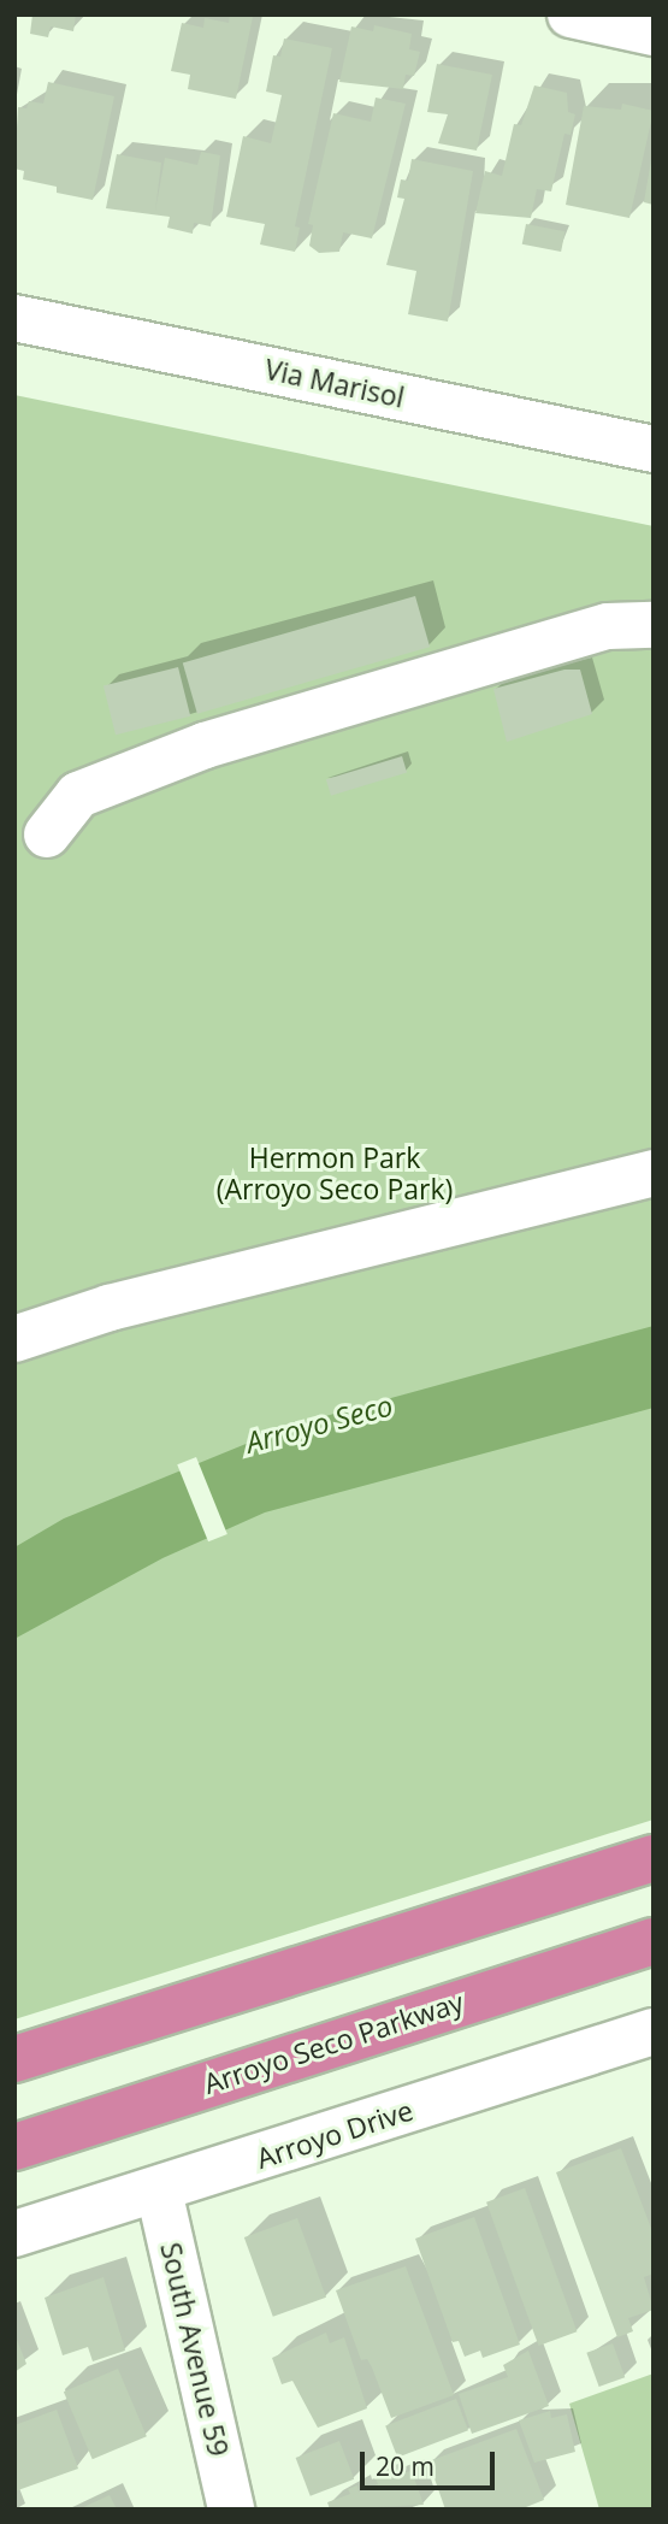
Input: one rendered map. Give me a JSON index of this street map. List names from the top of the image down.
{
  "streets": {
    "highway": ["Arroyo Seco Parkway"],
    "street": ["Via Marisol", "Arroyo Drive", "South Avenue 59"]
  },
  "crossings": [
    ["Arroyo Drive", "South Avenue 59"]
  ],
  "water": ["Arroyo Seco"],
  "parks": ["Hermon Park (Arroyo Seco Park)"],
  "scale_bar": "20 m"
}
